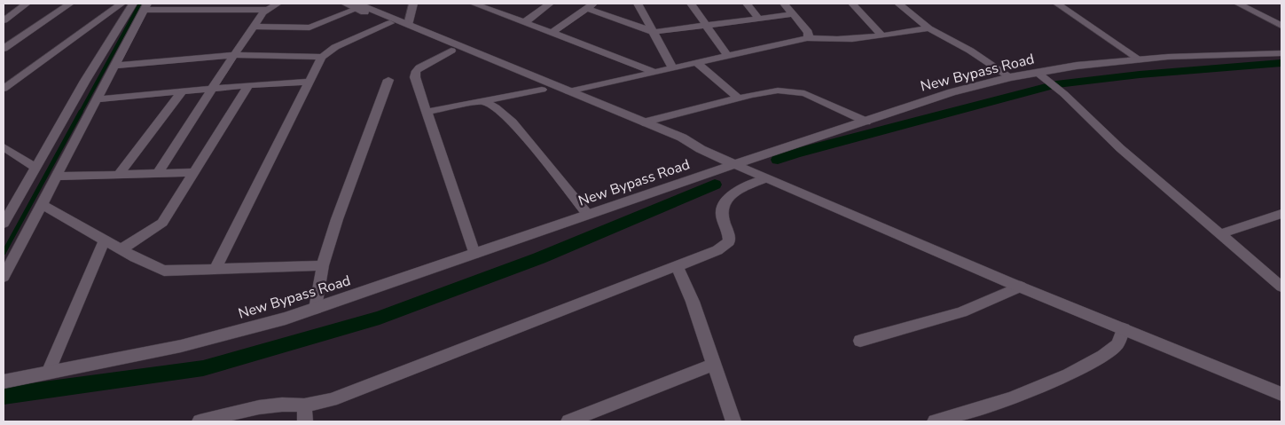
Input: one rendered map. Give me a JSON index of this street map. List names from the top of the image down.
{
  "streets": {
    "street": ["New Bypass Road"]
  }
}
